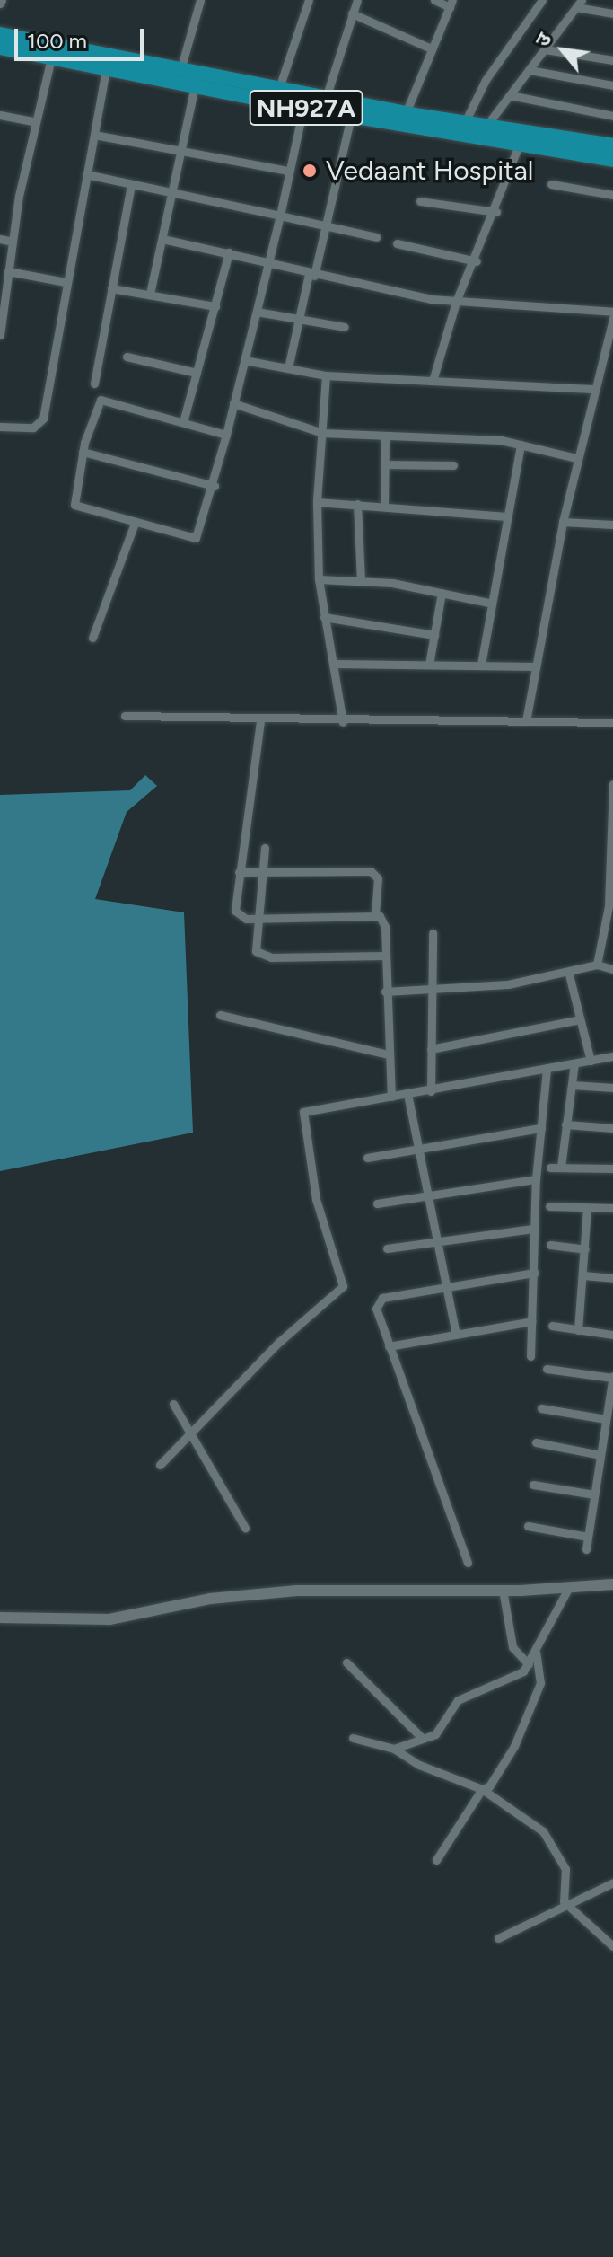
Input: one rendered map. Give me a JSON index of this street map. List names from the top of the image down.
{
  "streets": {
    "highway": ["NH927A"]
  },
  "places": ["Vedaant Hospital"],
  "scale_bar": "100 m",
  "north": "top left"
}
